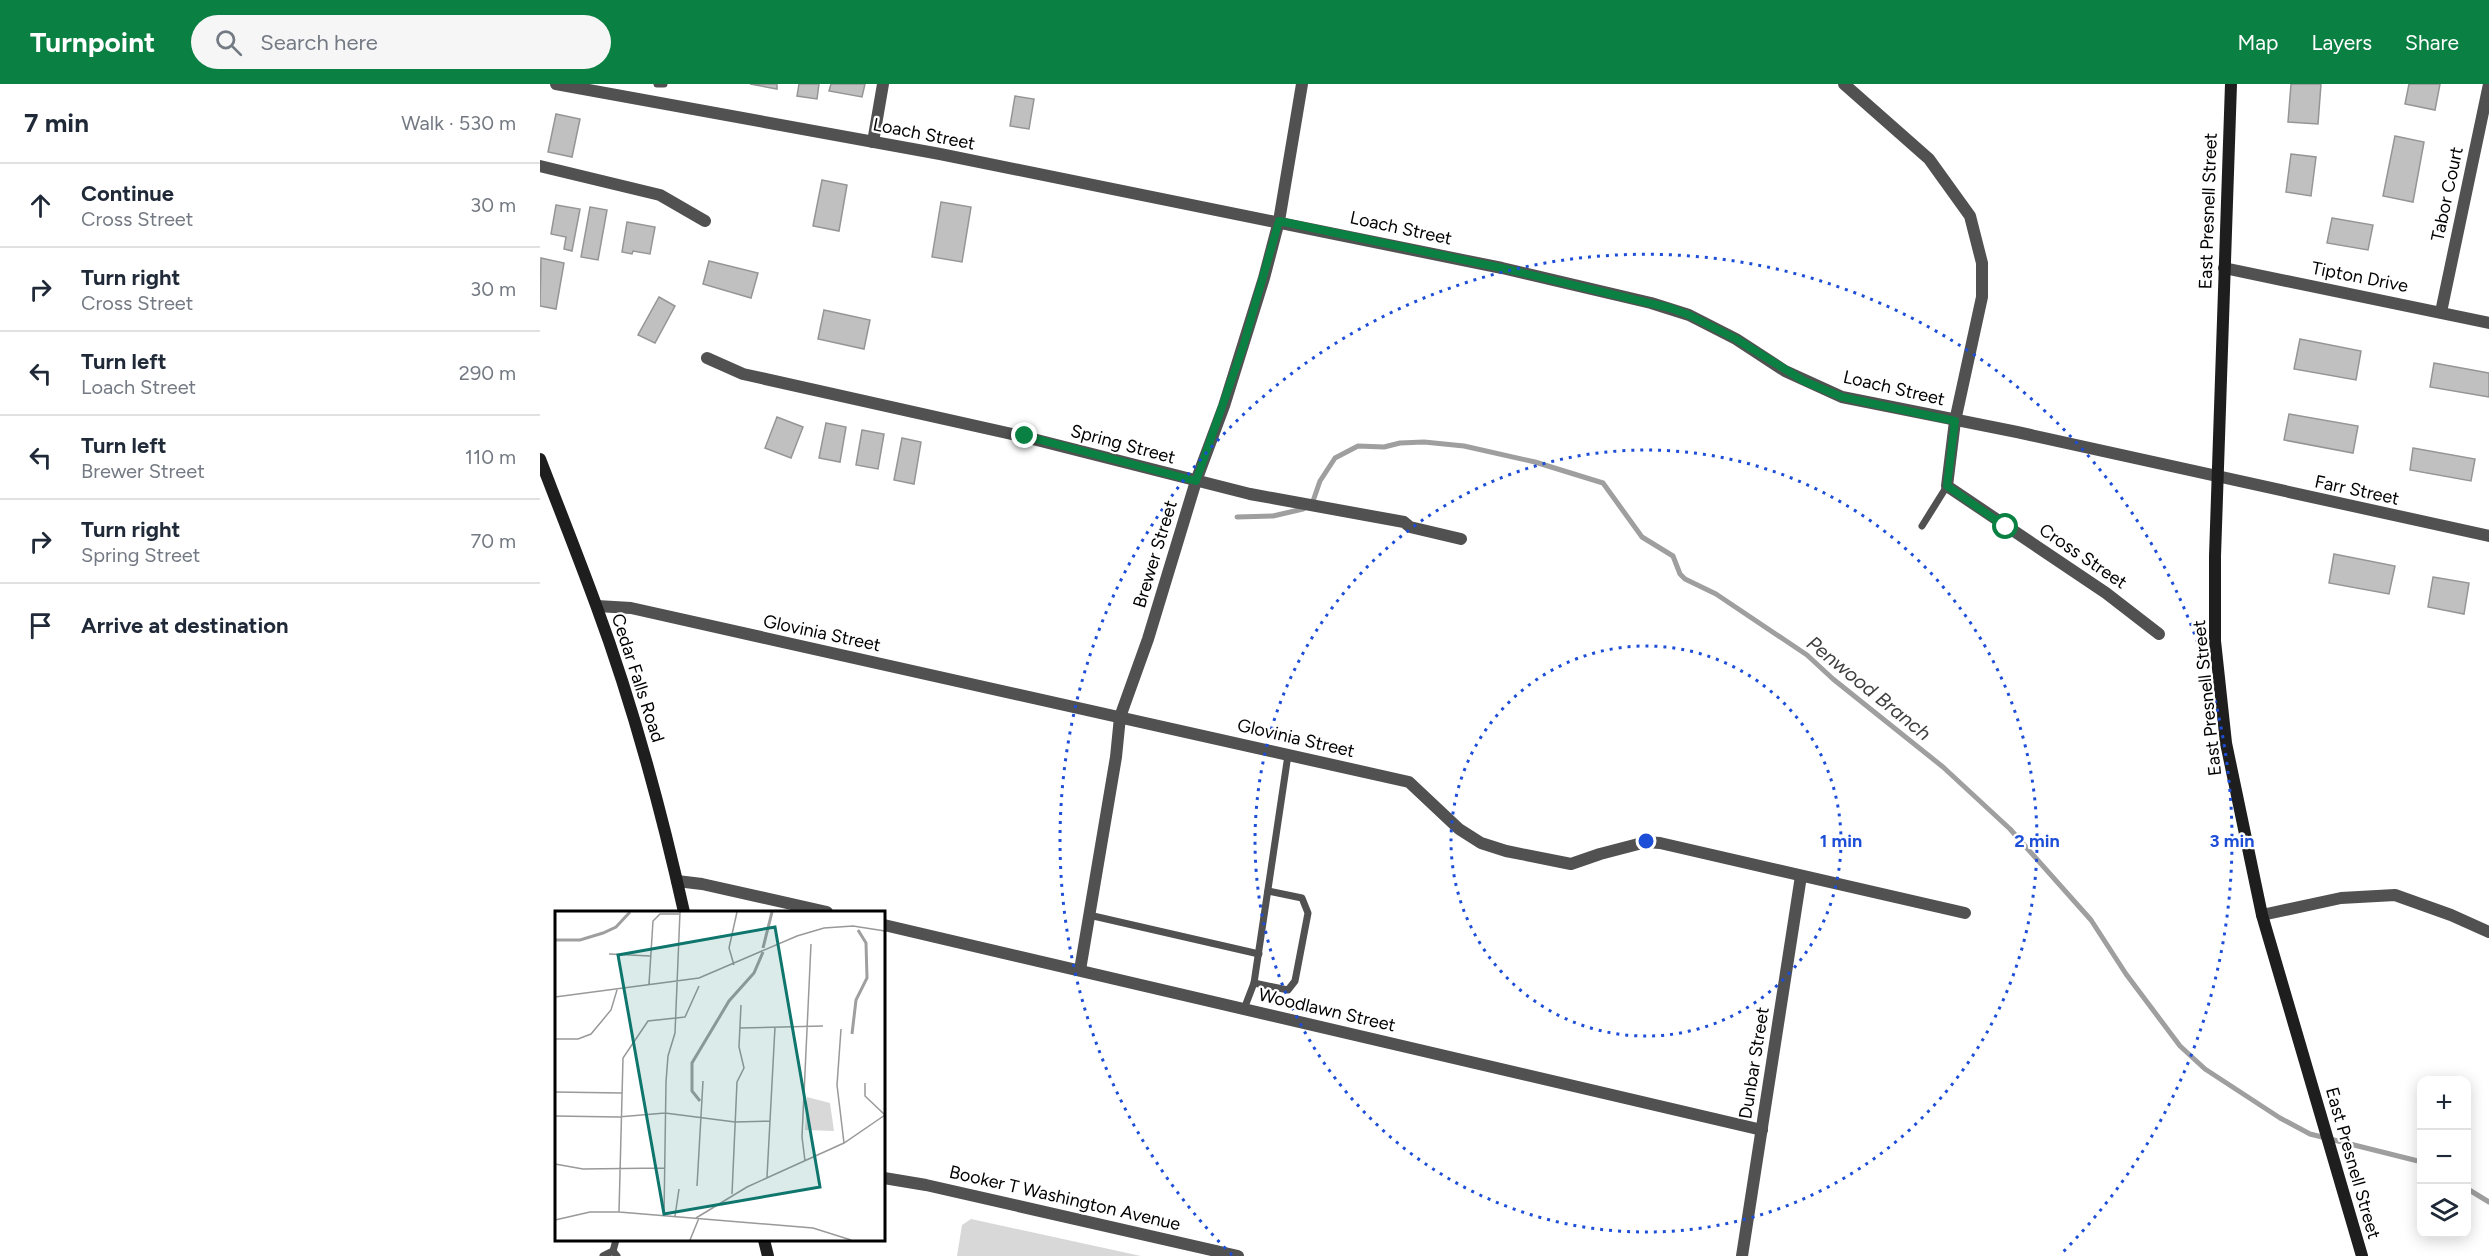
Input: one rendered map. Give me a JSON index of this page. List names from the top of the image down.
{
  "streets": {
    "main road": ["East Presnell Street", "Cedar Falls Road"],
    "street": [
      "Loach Street",
      "Tabor Court",
      "Tipton Drive",
      "Spring Street",
      "Farr Street",
      "Brewer Street",
      "Cross Street",
      "Glovinia Street",
      "Woodlawn Street",
      "Dunbar Street",
      "Booker T Washington Avenue"
    ]
  },
  "crossings": [
    ["Loach Street", "East Presnell Street"],
    ["Loach Street", "Farr Street"],
    ["Loach Street", "Brewer Street"],
    ["Tabor Court", "Tipton Drive"],
    ["East Presnell Street", "Tipton Drive"],
    ["East Presnell Street", "Farr Street"],
    ["Spring Street", "Brewer Street"],
    ["Brewer Street", "Glovinia Street"],
    ["Brewer Street", "Woodlawn Street"],
    ["Glovinia Street", "Cedar Falls Road"],
    ["Glovinia Street", "Dunbar Street"],
    ["Woodlawn Street", "Dunbar Street"]
  ],
  "water": ["Penwood Branch"],
  "page": {
    "header": "Turnpoint",
    "search": "Search here",
    "nav": ["Map", "Layers", "Share"],
    "heading": ["7 min", "Walk · 530 m"],
    "list": [
      ["Continue", "Cross Street", "30 m"],
      ["Turn right", "Cross Street", "30 m"],
      ["Turn left", "Loach Street", "290 m"],
      ["Turn left", "Brewer Street", "110 m"],
      ["Turn right", "Spring Street", "70 m"],
      "Arrive at destination"
    ],
    "map_buttons": ["+", "−"]
  },
  "rings": ["1 min", "2 min", "3 min"]
}
